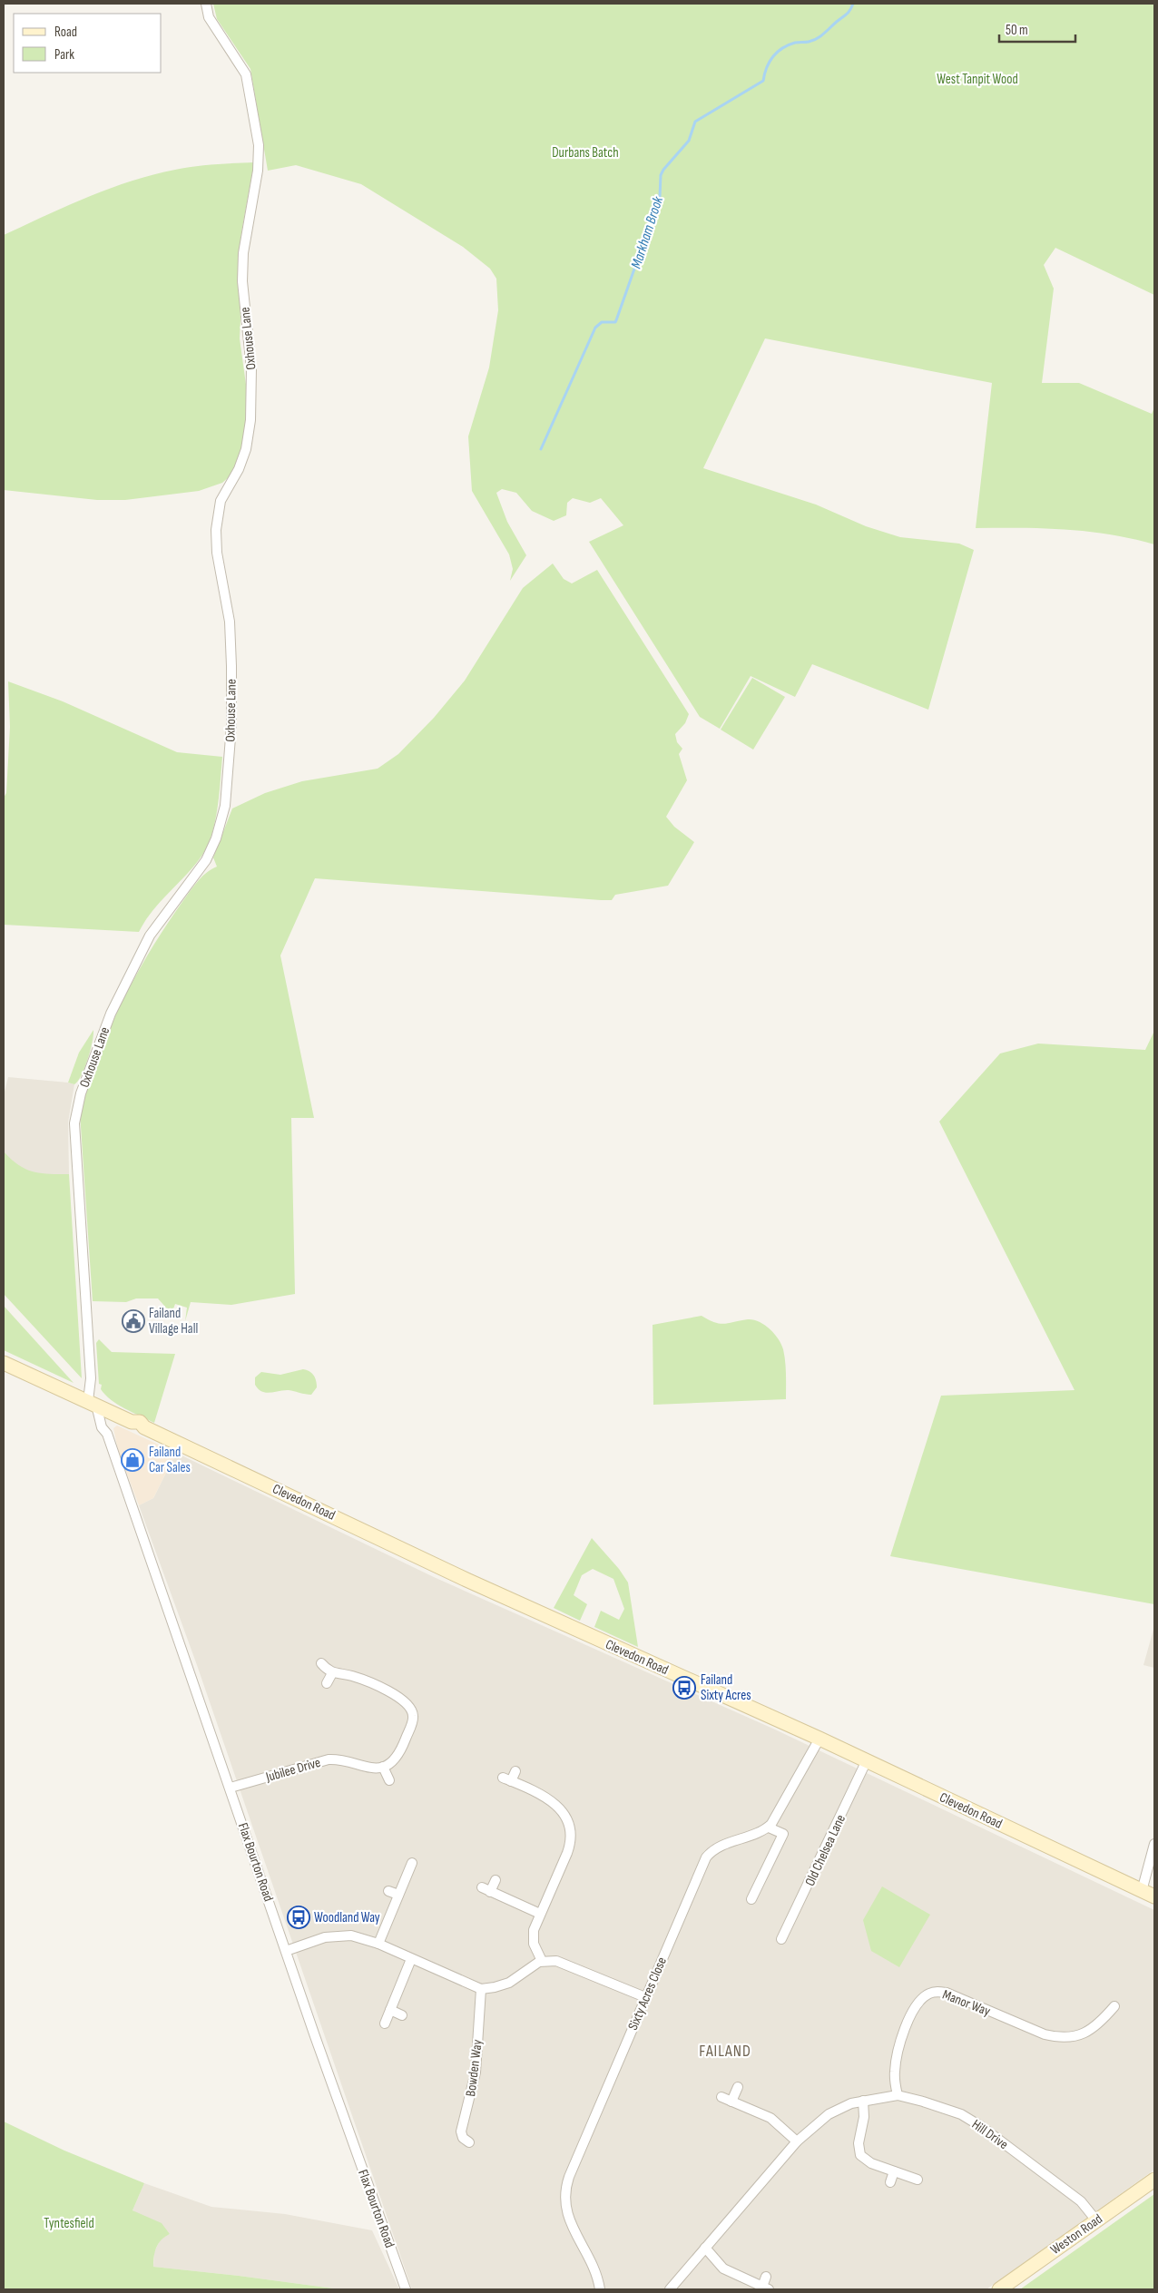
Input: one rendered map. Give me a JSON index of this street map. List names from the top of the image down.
{
  "streets": {
    "main road": ["Clevedon Road", "Weston Road"],
    "street": [
      "Oxhouse Lane",
      "Jubilee Drive",
      "Old Chelsea Lane",
      "Flax Bourton Road",
      "Sixty Acres Close",
      "Manor Way",
      "Bowden Way",
      "Hill Drive"
    ]
  },
  "crossings": [
    ["Oxhouse Lane", "Clevedon Road"],
    ["Oxhouse Lane", "Flax Bourton Road"],
    ["Clevedon Road", "Old Chelsea Lane"],
    ["Clevedon Road", "Flax Bourton Road"],
    ["Jubilee Drive", "Flax Bourton Road"],
    ["Manor Way", "Hill Drive"],
    ["Hill Drive", "Weston Road"]
  ],
  "districts": ["FAILAND"],
  "water": ["Markham Brook"],
  "parks": ["West Tanpit Wood", "Durbans Batch", "Tyntesfield"],
  "places": {
    "public building": ["Failand Village Hall"],
    "shop": ["Failand Car Sales"],
    "bus stop": ["Failand Sixty Acres", "Woodland Way"]
  },
  "legend": ["Road", "Park"],
  "scale_bar": "50 m"
}
